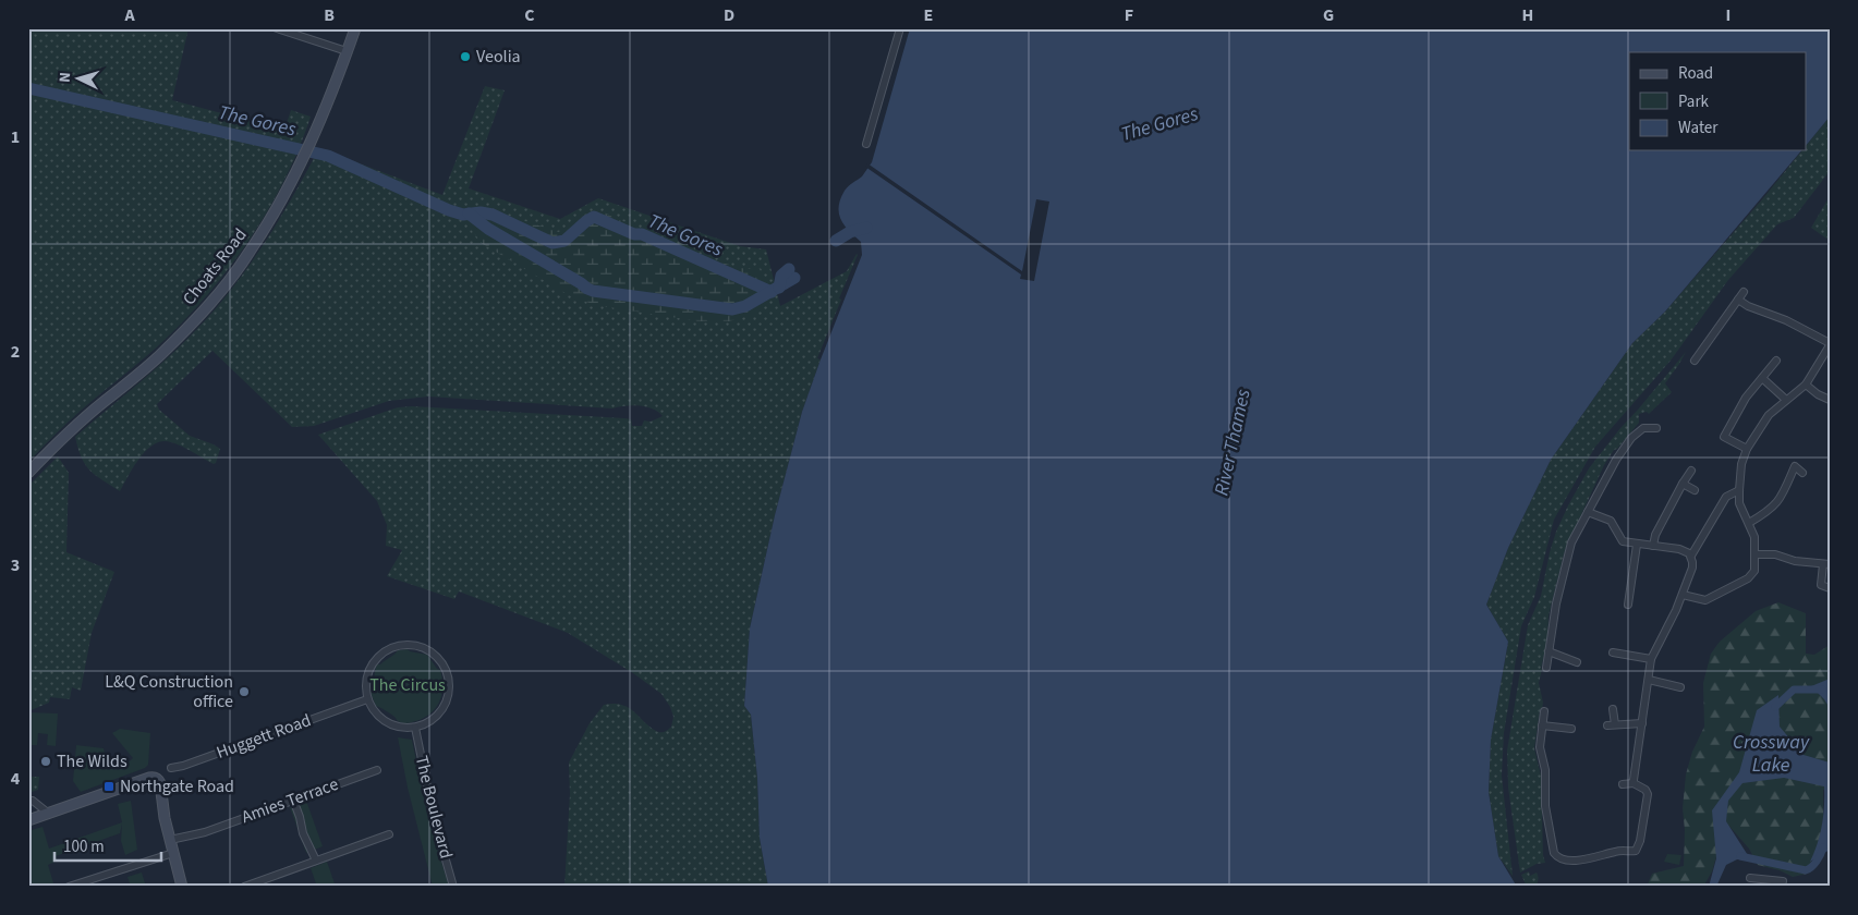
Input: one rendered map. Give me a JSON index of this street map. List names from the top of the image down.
{
  "streets": {
    "street": [
      "Choats Road",
      "Huggett Road",
      "Amies Terrace",
      "The Boulevard"
    ]
  },
  "crossings": [
    ["Huggett Road", "The Boulevard"]
  ],
  "water": ["The Gores", "River Thames", "Crossway Lake"],
  "parks": ["The Circus"],
  "places": {
    "other": ["Veolia", "L&Q Construction office", "The Wilds"],
    "transit": ["Northgate Road"]
  },
  "legend": ["Road", "Park", "Water"],
  "scale_bar": "100 m",
  "north": "left",
  "grid": {
    "columns": [
      "A",
      "B",
      "C",
      "D",
      "E",
      "F",
      "G",
      "H",
      "I"
    ],
    "rows": [
      "1",
      "2",
      "3",
      "4"
    ]
  }
}
